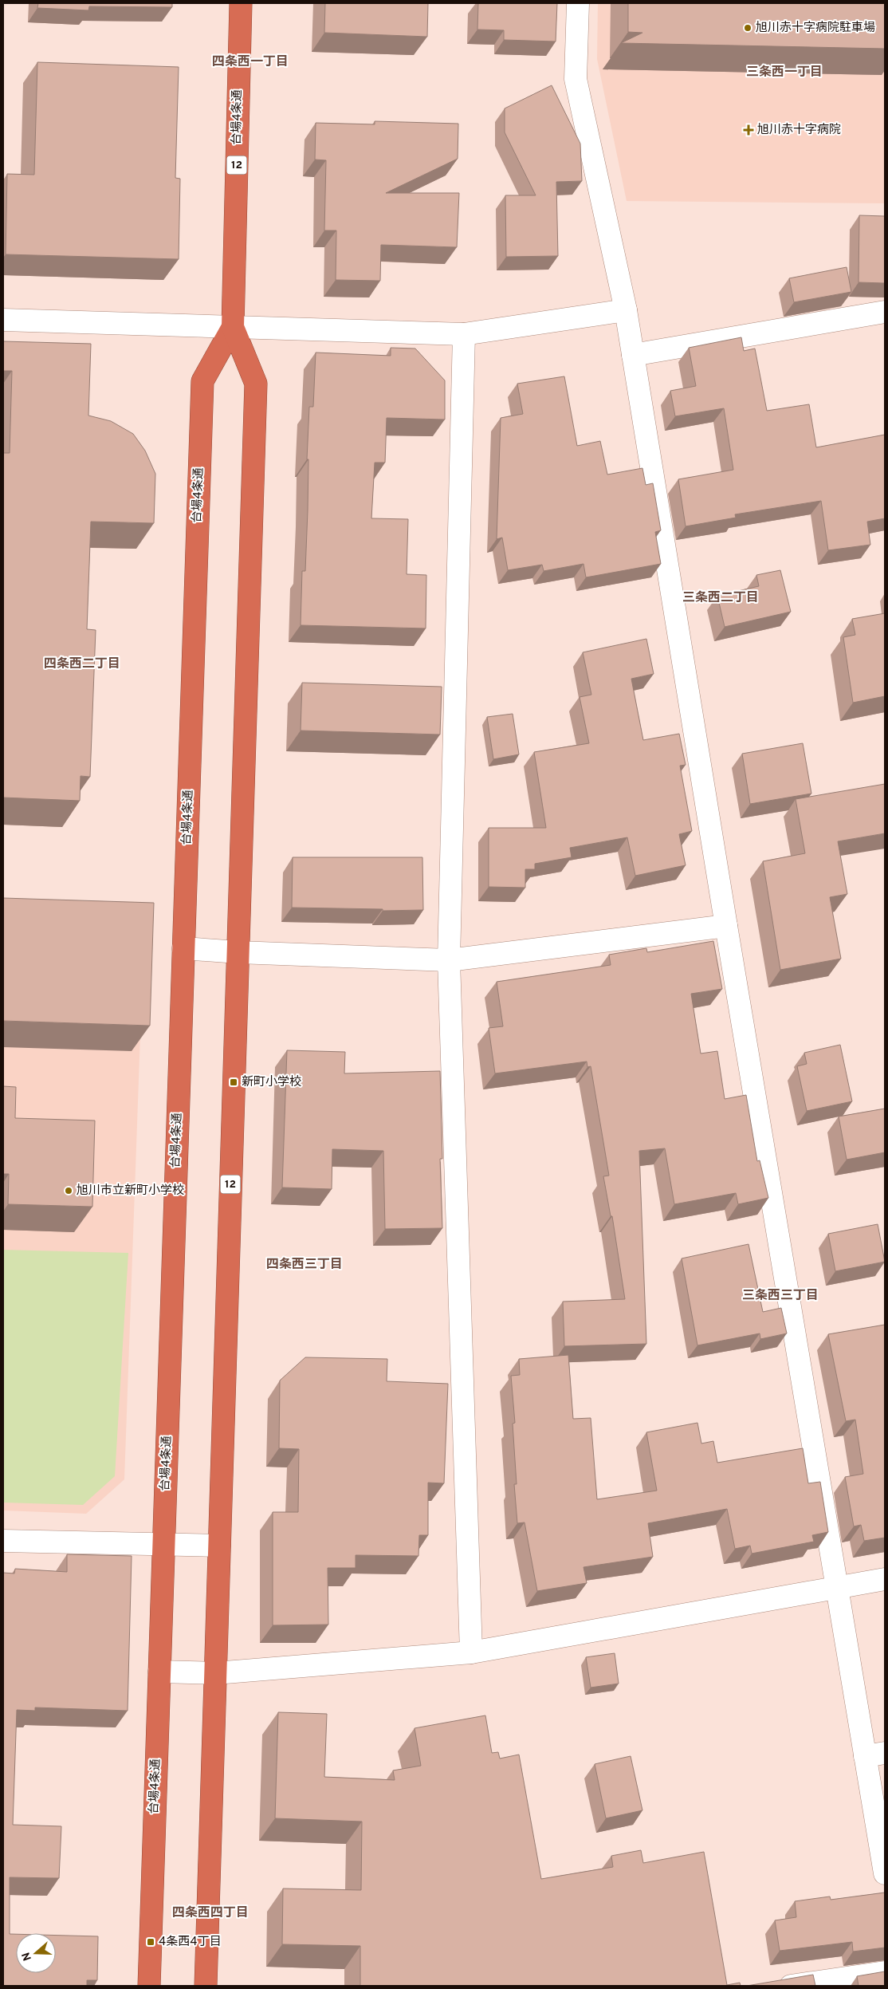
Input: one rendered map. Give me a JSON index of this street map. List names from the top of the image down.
{
  "streets": {
    "highway": ["台場4条通", "12"]
  },
  "districts": [
    "四条西一丁目",
    "三条西一丁目",
    "三条西二丁目",
    "四条西二丁目",
    "四条西三丁目",
    "三条西三丁目",
    "四条西四丁目"
  ],
  "places": {
    "other": ["旭川赤十字病院駐車場", "旭川市立新町小学校"],
    "health": ["旭川赤十字病院"],
    "transit": ["新町小学校", "4条西4丁目"]
  },
  "north": "left"
}
